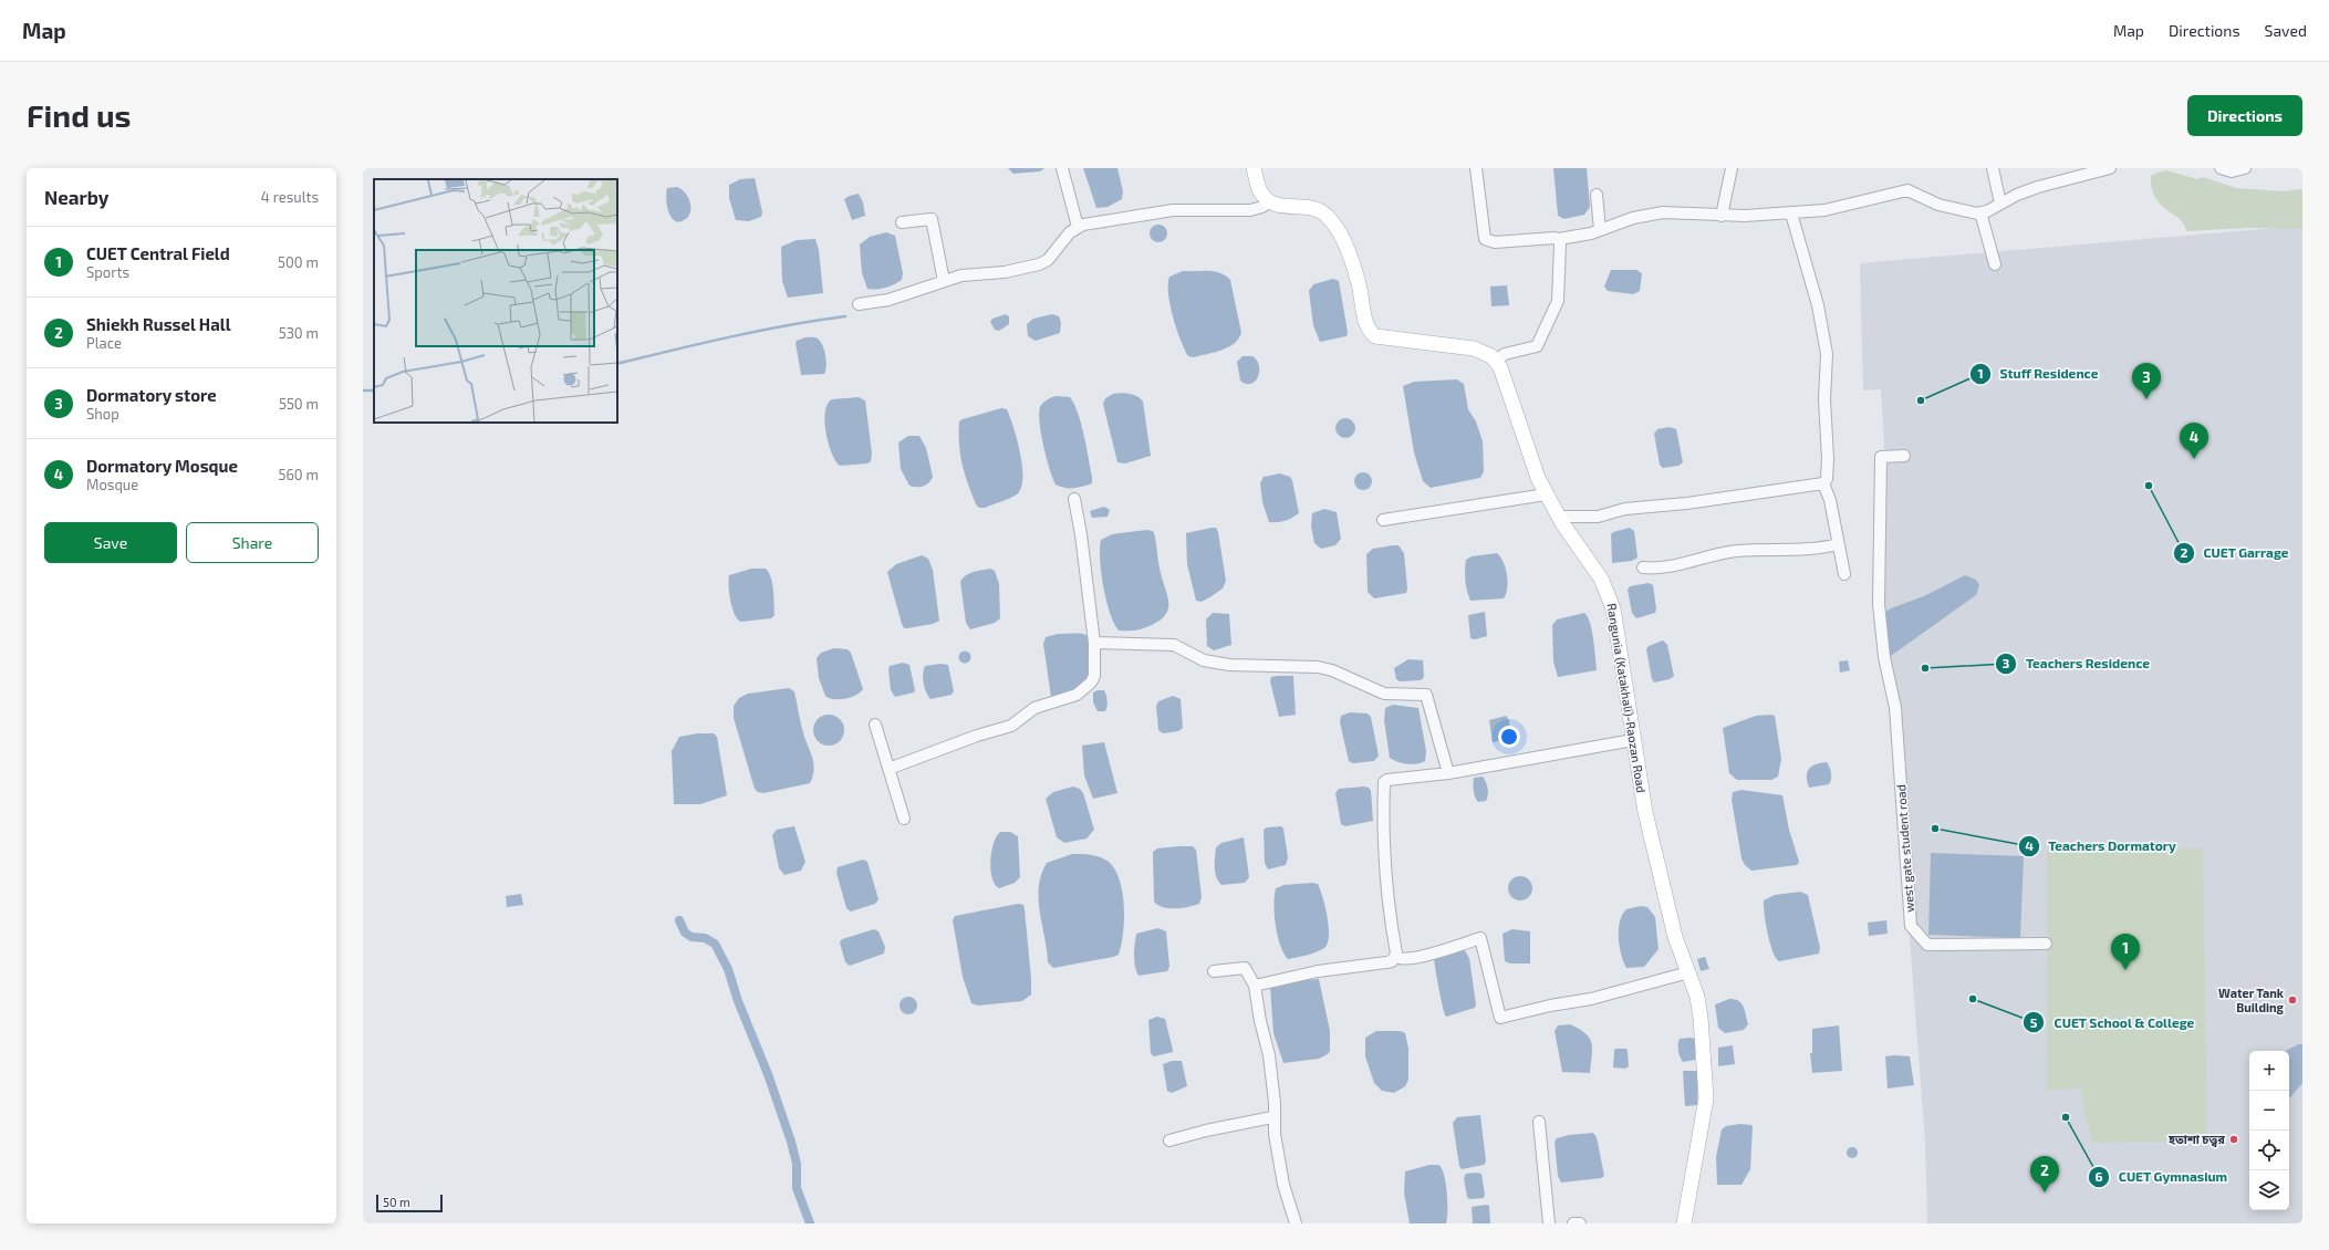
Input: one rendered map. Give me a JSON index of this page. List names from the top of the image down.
{
  "streets": {
    "main road": ["Rangunia (Katakhali)-Raozan Road"],
    "street": ["west gate student road"]
  },
  "places": [
    "Stuff Residence",
    "CUET Garrage",
    "Teachers Residence",
    "Teachers Dormatory",
    "CUET School & College",
    "Water Tank Building",
    "CUET Gymnasium",
    "হতাশা চত্ত্বর"
  ],
  "scale_bar": "50 m",
  "page": {
    "header": "Map",
    "nav": ["Map", "Directions", "Saved"],
    "buttons": [
      "Directions",
      ["Save", "Share"]
    ],
    "title": "Find us",
    "heading": ["Nearby", "4 results"],
    "list": [
      {
        "mark": "1",
        "name": "CUET Central Field",
        "note": "Sports",
        "value": "500 m"
      },
      {
        "mark": "2",
        "name": "Shiekh Russel Hall",
        "note": "Place",
        "value": "530 m"
      },
      {
        "mark": "3",
        "name": "Dormatory store",
        "note": "Shop",
        "value": "550 m"
      },
      {
        "mark": "4",
        "name": "Dormatory Mosque",
        "note": "Mosque",
        "value": "560 m"
      }
    ],
    "pins": [
      "3",
      "4",
      "1",
      "2"
    ],
    "map_buttons": ["+", "−"],
    "scale": "50 m"
  }
}
